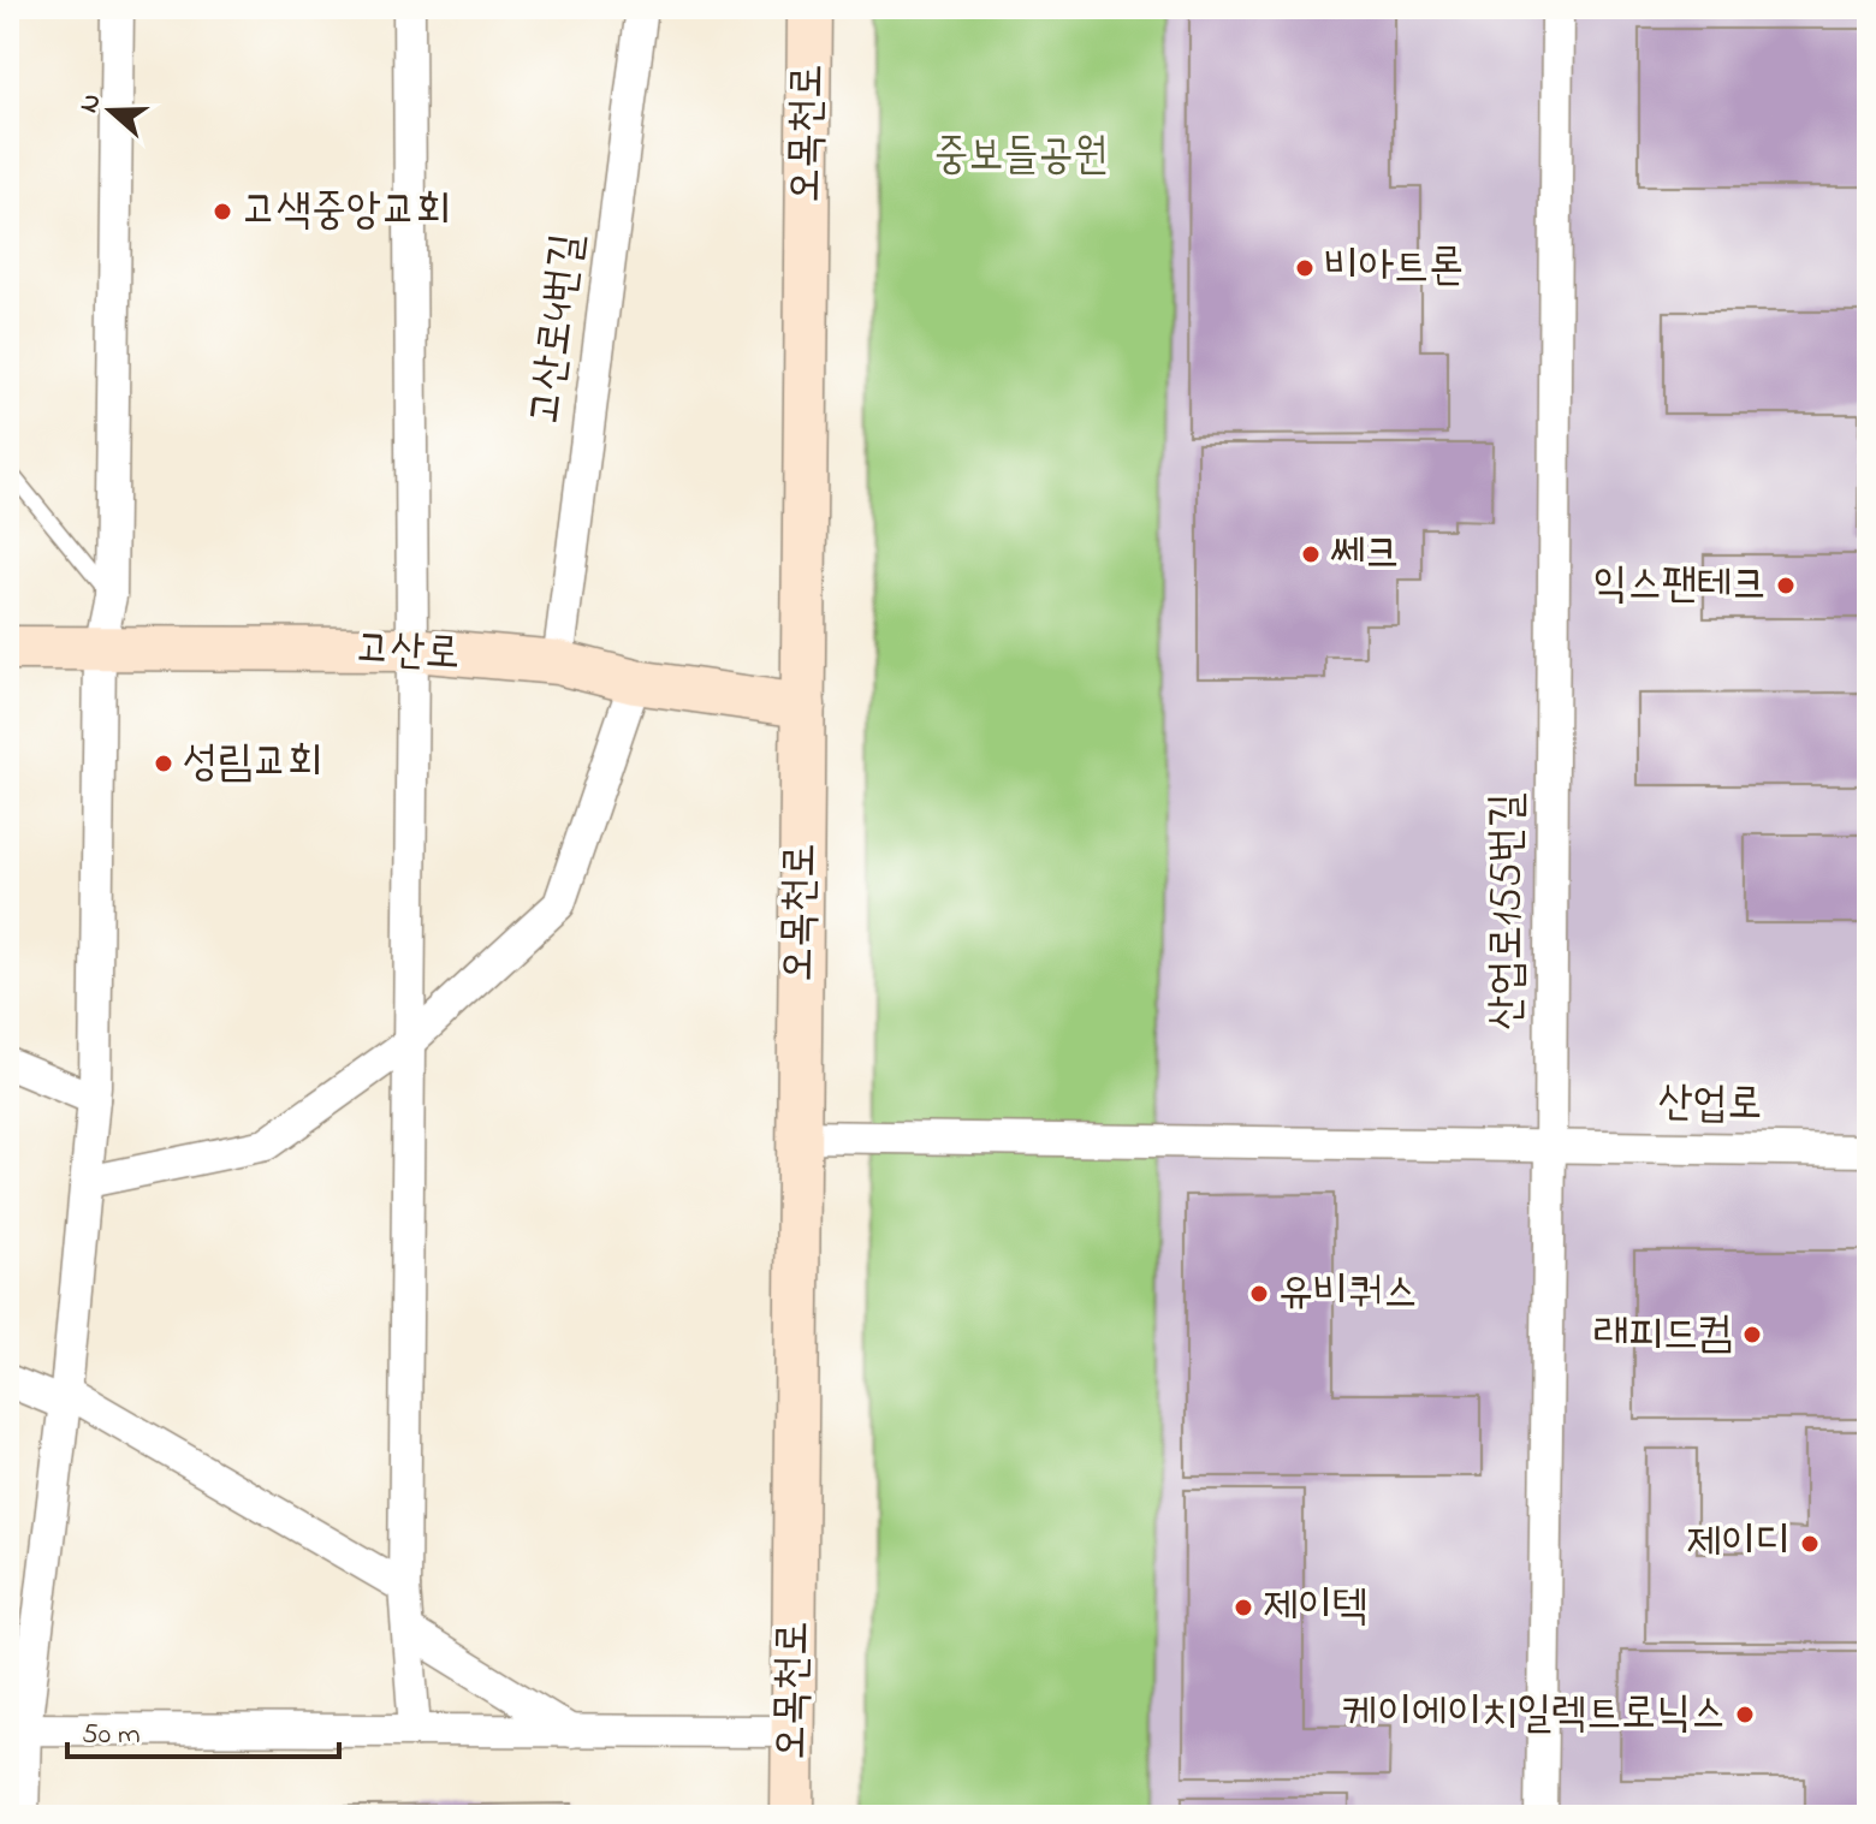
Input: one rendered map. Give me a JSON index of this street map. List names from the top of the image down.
{
  "streets": {
    "street": [
      "오목천로",
      "고산로4번길",
      "고산로",
      "산업로155번길",
      "산업로"
    ]
  },
  "crossings": [
    ["오목천로", "고산로"],
    ["오목천로", "산업로"],
    ["고산로4번길", "고산로"],
    ["산업로155번길", "산업로"]
  ],
  "parks": ["중보들공원"],
  "places": [
    "고색중앙교회",
    "비아트론",
    "쎄크",
    "익스팬테크",
    "성림교회",
    "유비쿼스",
    "래피드컴",
    "제이디",
    "제이텍",
    "케이에이치일렉트로닉스"
  ],
  "scale_bar": "50 m",
  "north": "left"
}
